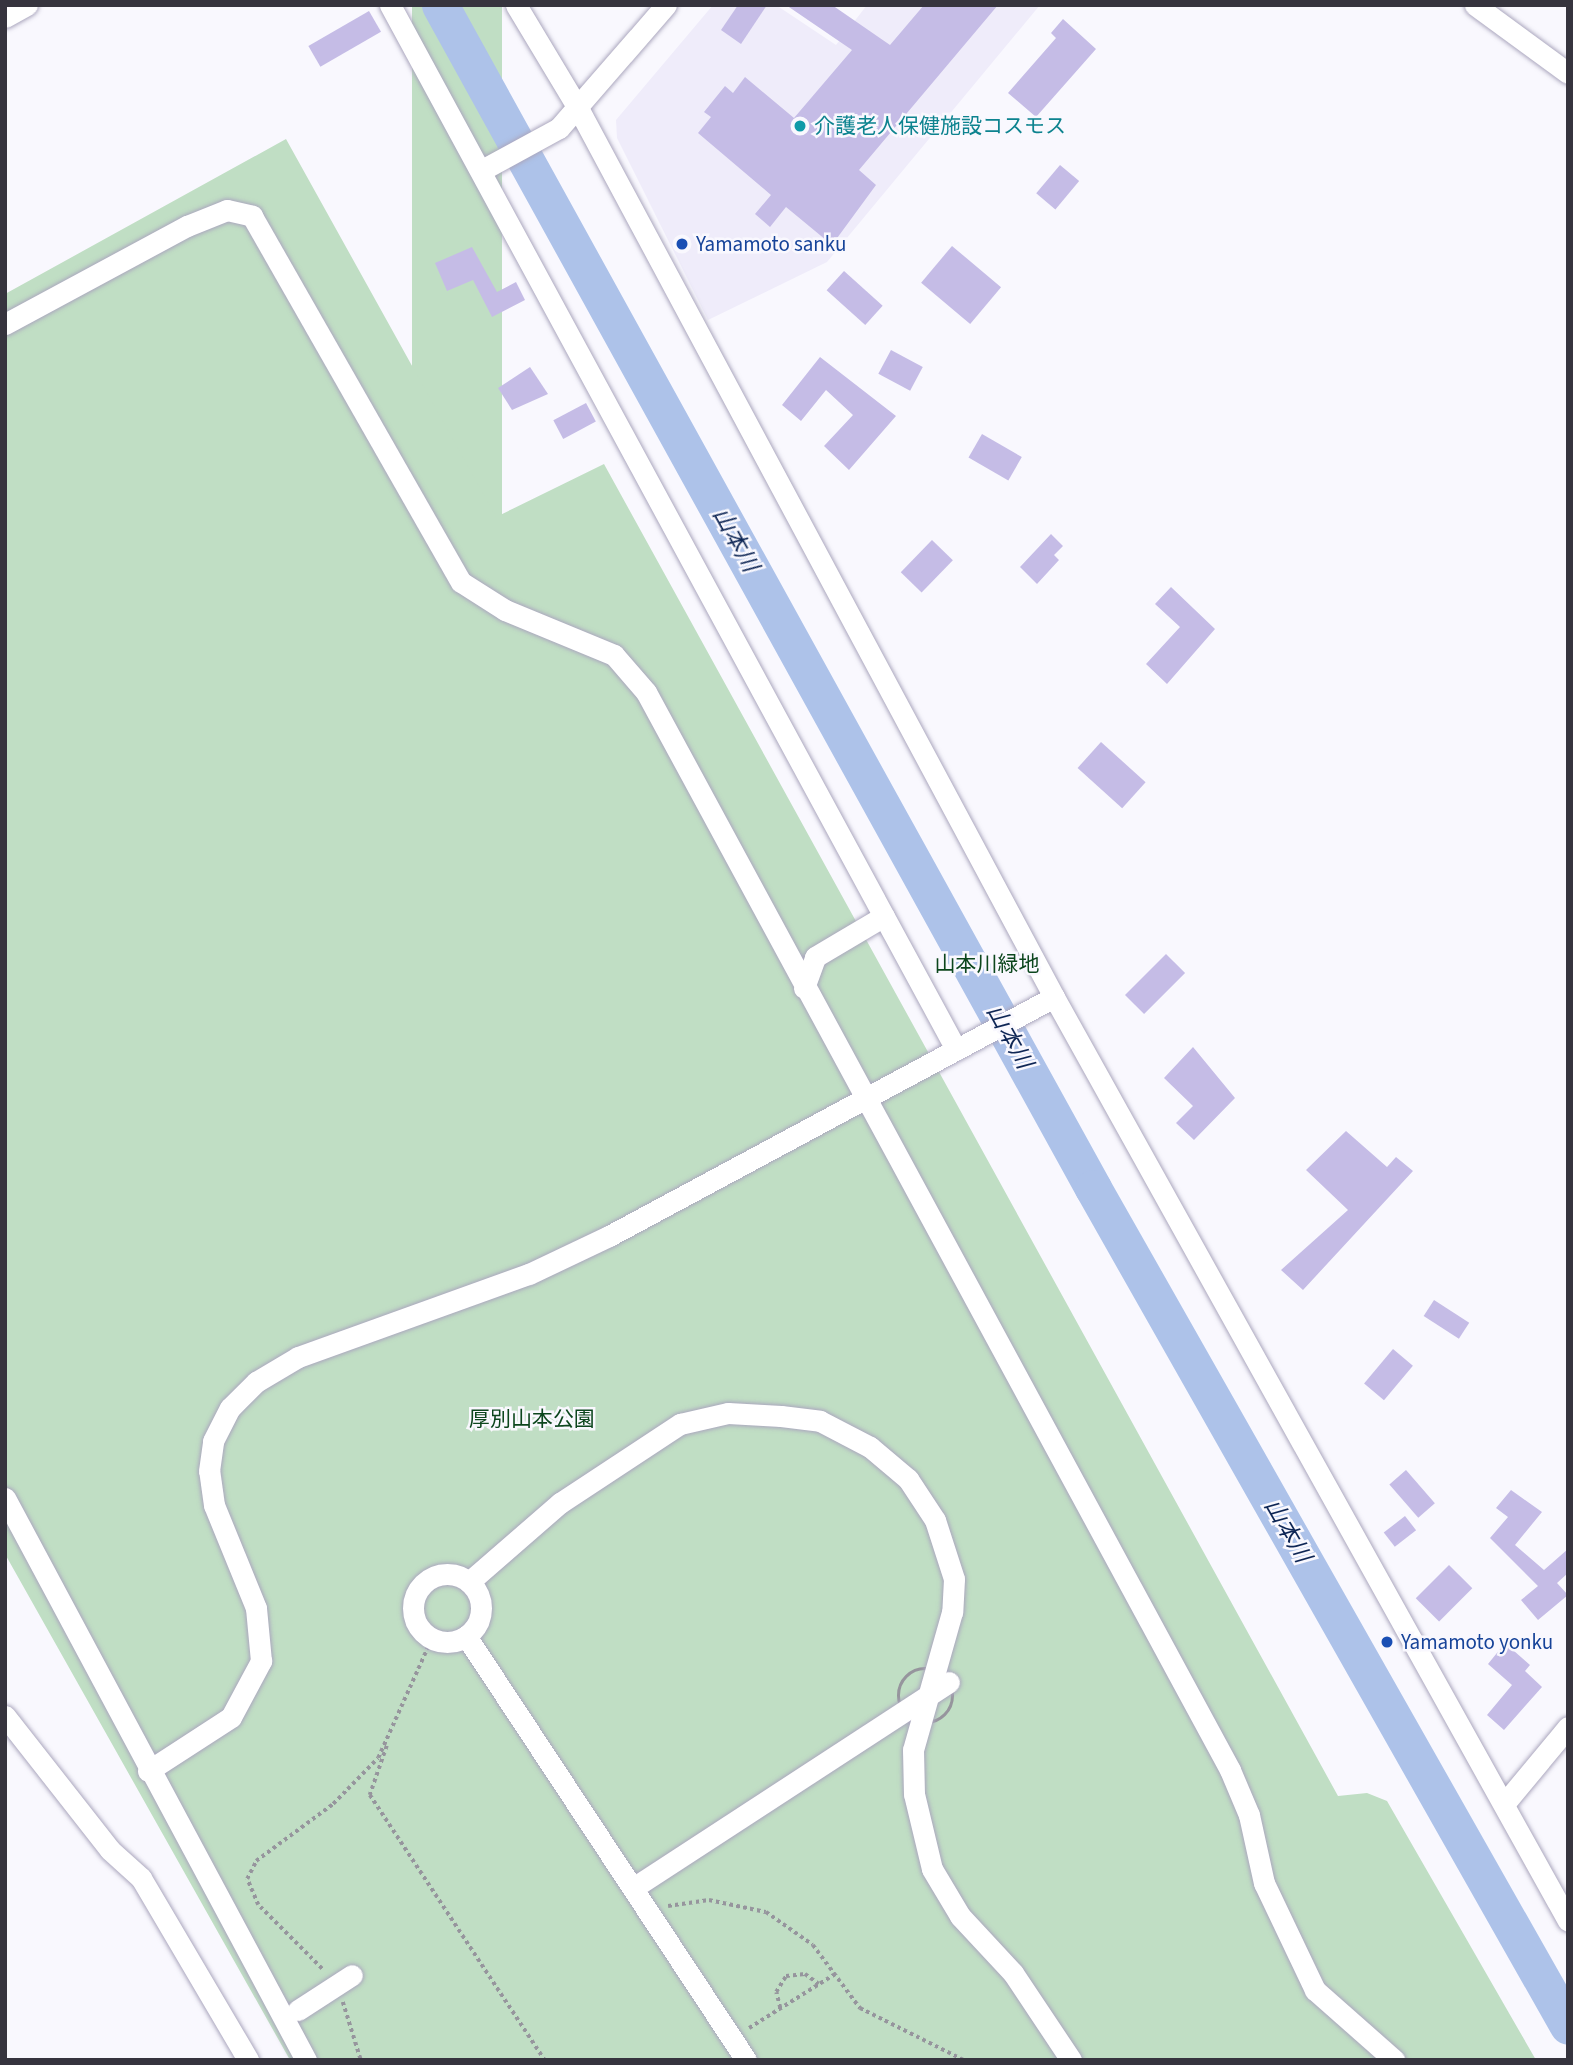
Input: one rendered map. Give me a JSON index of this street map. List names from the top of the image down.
{
  "water": ["山本川"],
  "parks": ["山本川緑地", "厚別山本公園"],
  "places": ["介護老人保健施設コスモス", "Yamamoto sanku", "Yamamoto yonku"]
}
